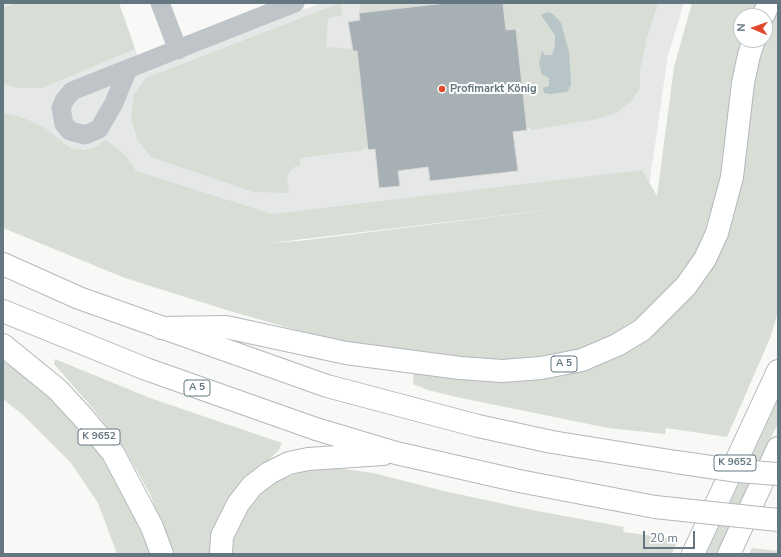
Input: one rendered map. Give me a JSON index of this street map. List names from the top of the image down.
{
  "streets": {
    "highway": ["A 5", "K 9652"]
  },
  "places": ["Profimarkt König"],
  "scale_bar": "20 m",
  "north": "left"
}
